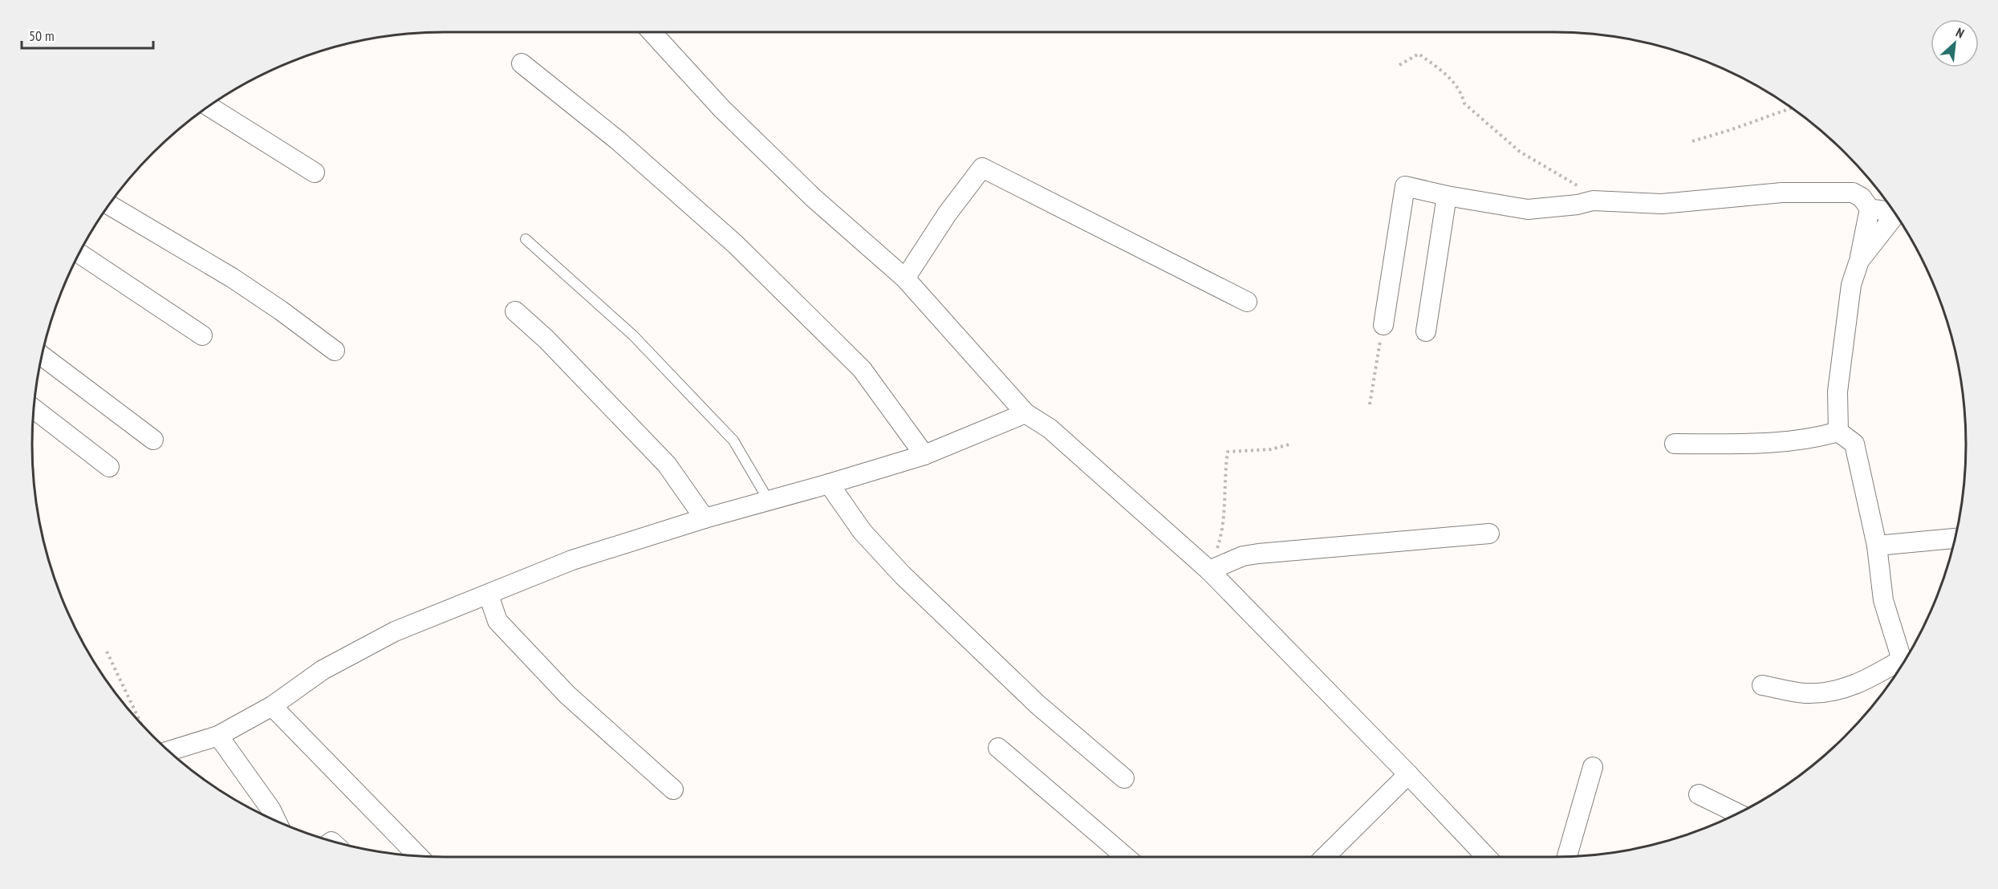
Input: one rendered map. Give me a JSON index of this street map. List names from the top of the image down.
{
  "scale_bar": "50 m",
  "north": "top right"
}
